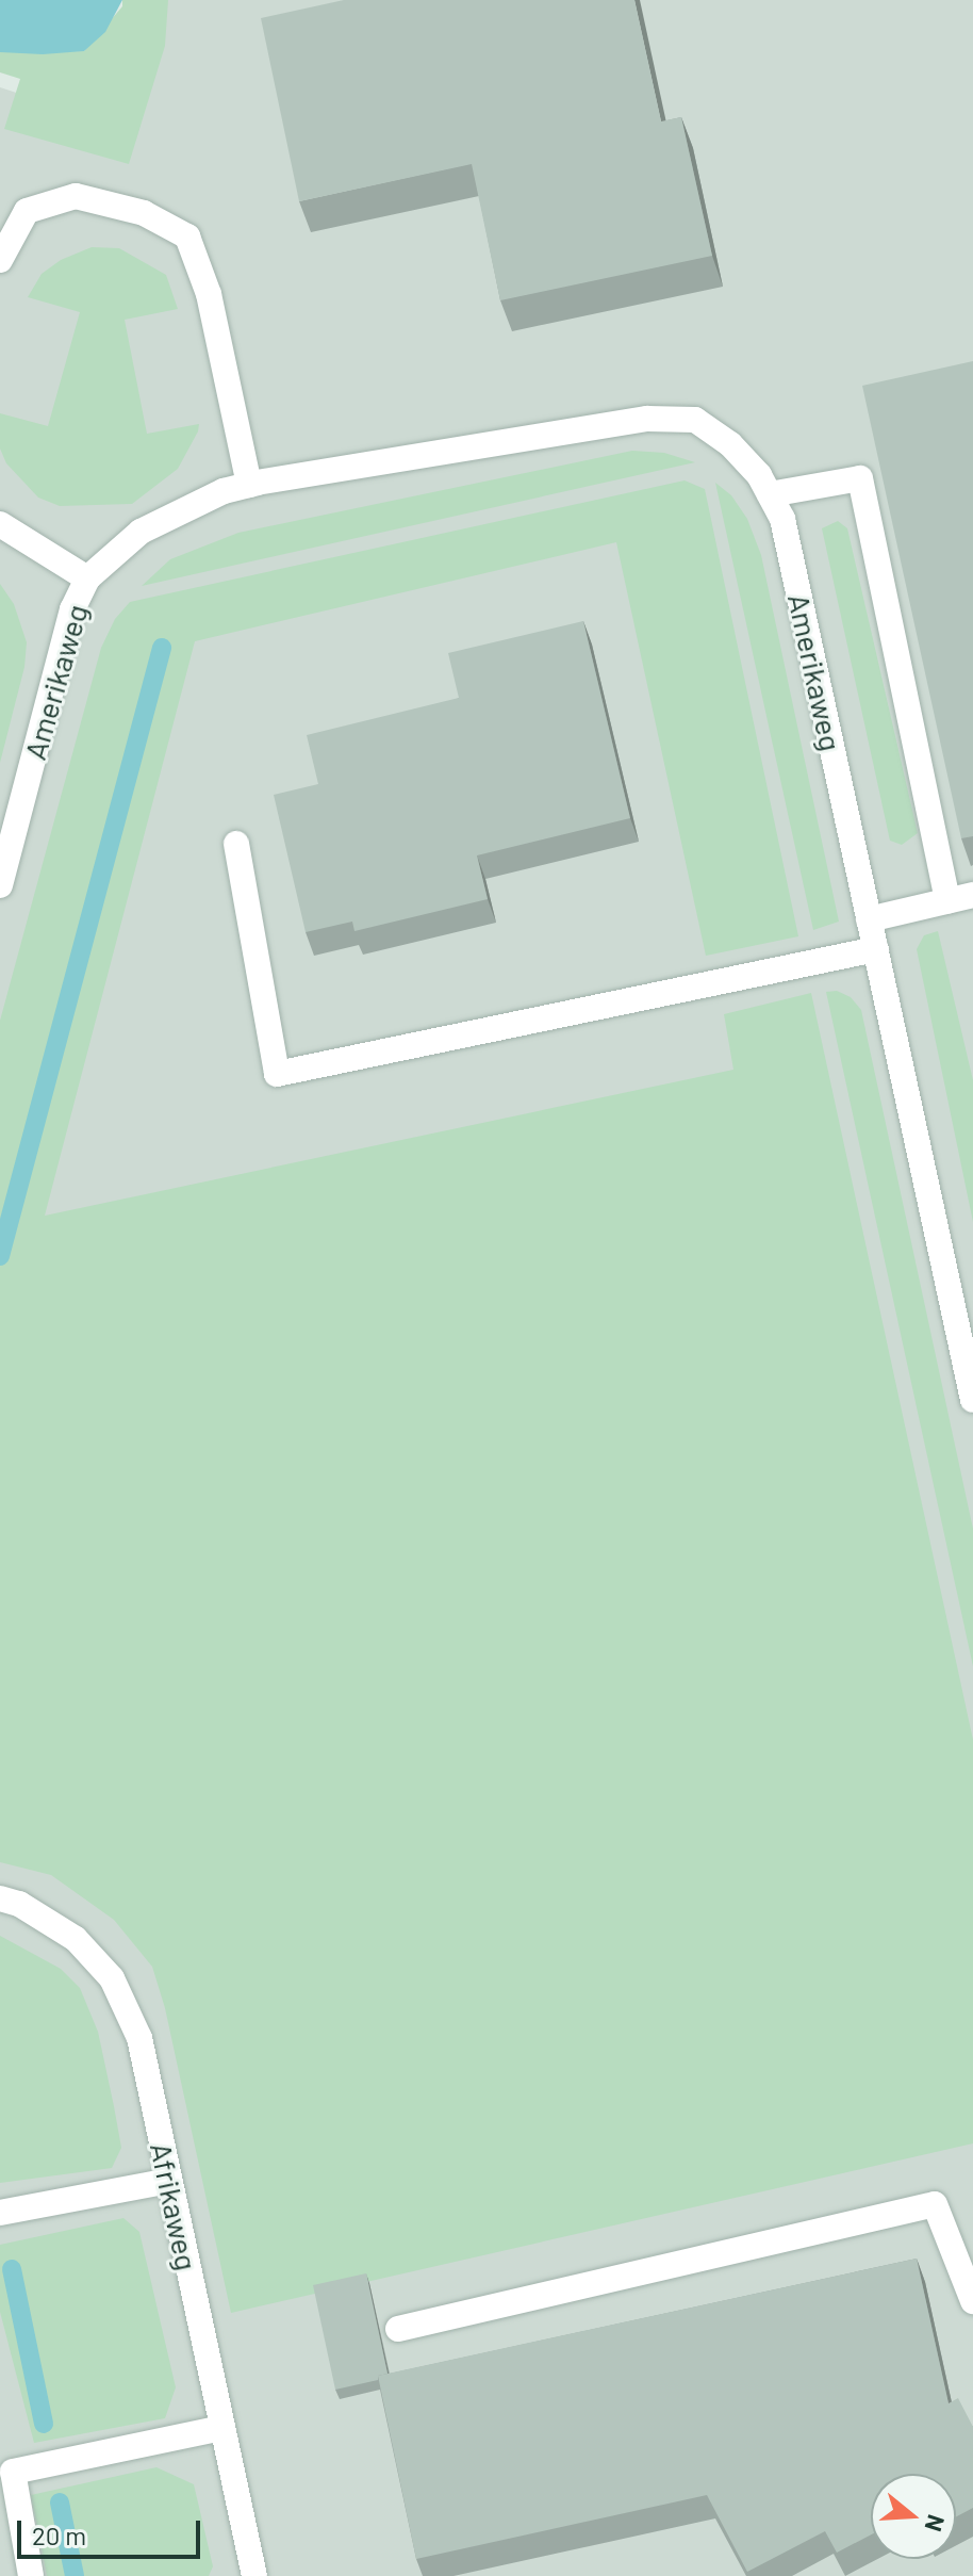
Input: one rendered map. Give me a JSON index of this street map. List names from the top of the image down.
{
  "streets": {
    "street": ["Amerikaweg", "Afrikaweg"]
  },
  "scale_bar": "20 m",
  "north": "right"
}
